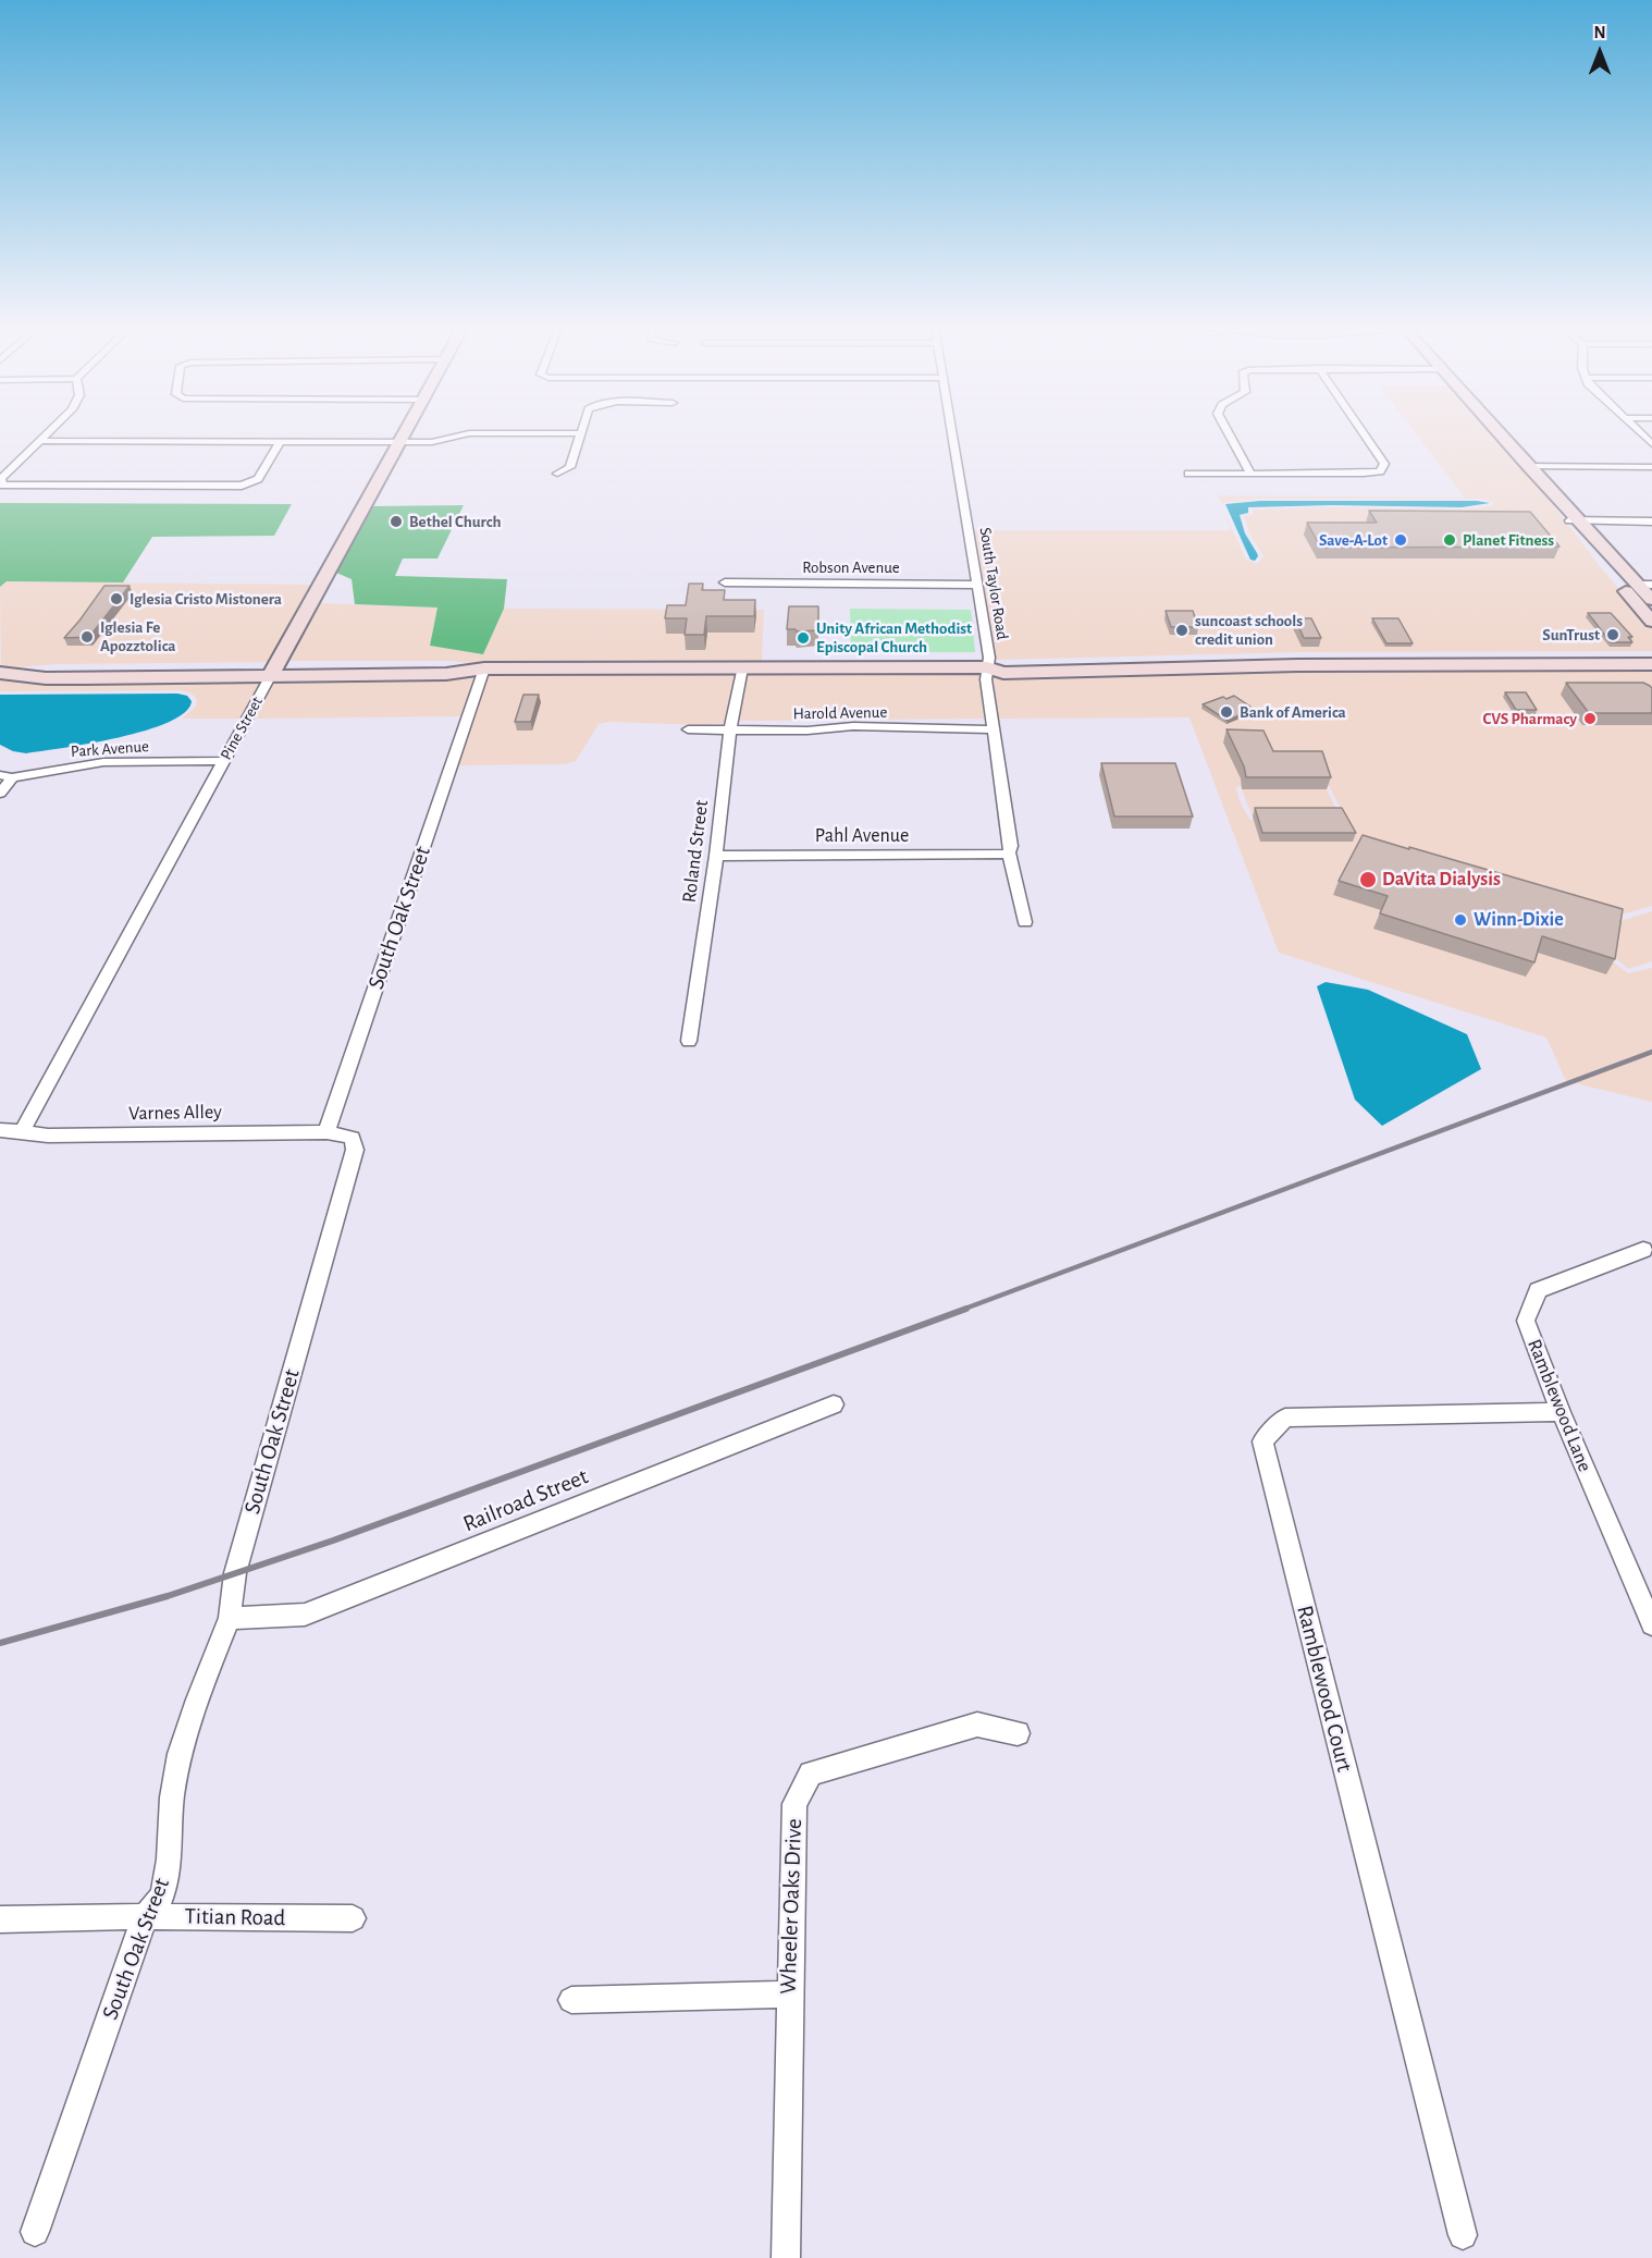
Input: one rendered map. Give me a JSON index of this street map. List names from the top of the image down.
{
  "streets": {
    "main road": ["Pine Street"],
    "street": [
      "Robson Avenue",
      "South Taylor Road",
      "Harold Avenue",
      "Park Avenue",
      "Pahl Avenue",
      "Roland Street",
      "South Oak Street",
      "Varnes Alley",
      "Ramblewood Lane",
      "Railroad Street",
      "Ramblewood Court",
      "Wheeler Oaks Drive",
      "Titian Road"
    ]
  },
  "crossings": [
    ["Robson Avenue", "South Taylor Road"],
    ["South Taylor Road", "Harold Avenue"],
    ["South Taylor Road", "Pahl Avenue"],
    ["Harold Avenue", "Roland Street"],
    ["Pine Street", "Park Avenue"],
    ["Pine Street", "Varnes Alley"],
    ["Pahl Avenue", "Roland Street"],
    ["South Oak Street", "Varnes Alley"],
    ["South Oak Street", "Railroad Street"],
    ["South Oak Street", "Titian Road"],
    ["Ramblewood Lane", "Ramblewood Court"]
  ],
  "places": [
    "Bethel Church",
    "Save-A-Lot",
    "Planet Fitness",
    "Iglesia Cristo Mistonera",
    "suncoast schools credit union",
    "SunTrust",
    "Iglesia Fe Apozztolica",
    "Unity African Methodist Episcopal Church",
    "Bank of America",
    "CVS Pharmacy",
    "DaVita Dialysis",
    "Winn-Dixie"
  ],
  "north": "top"
}
